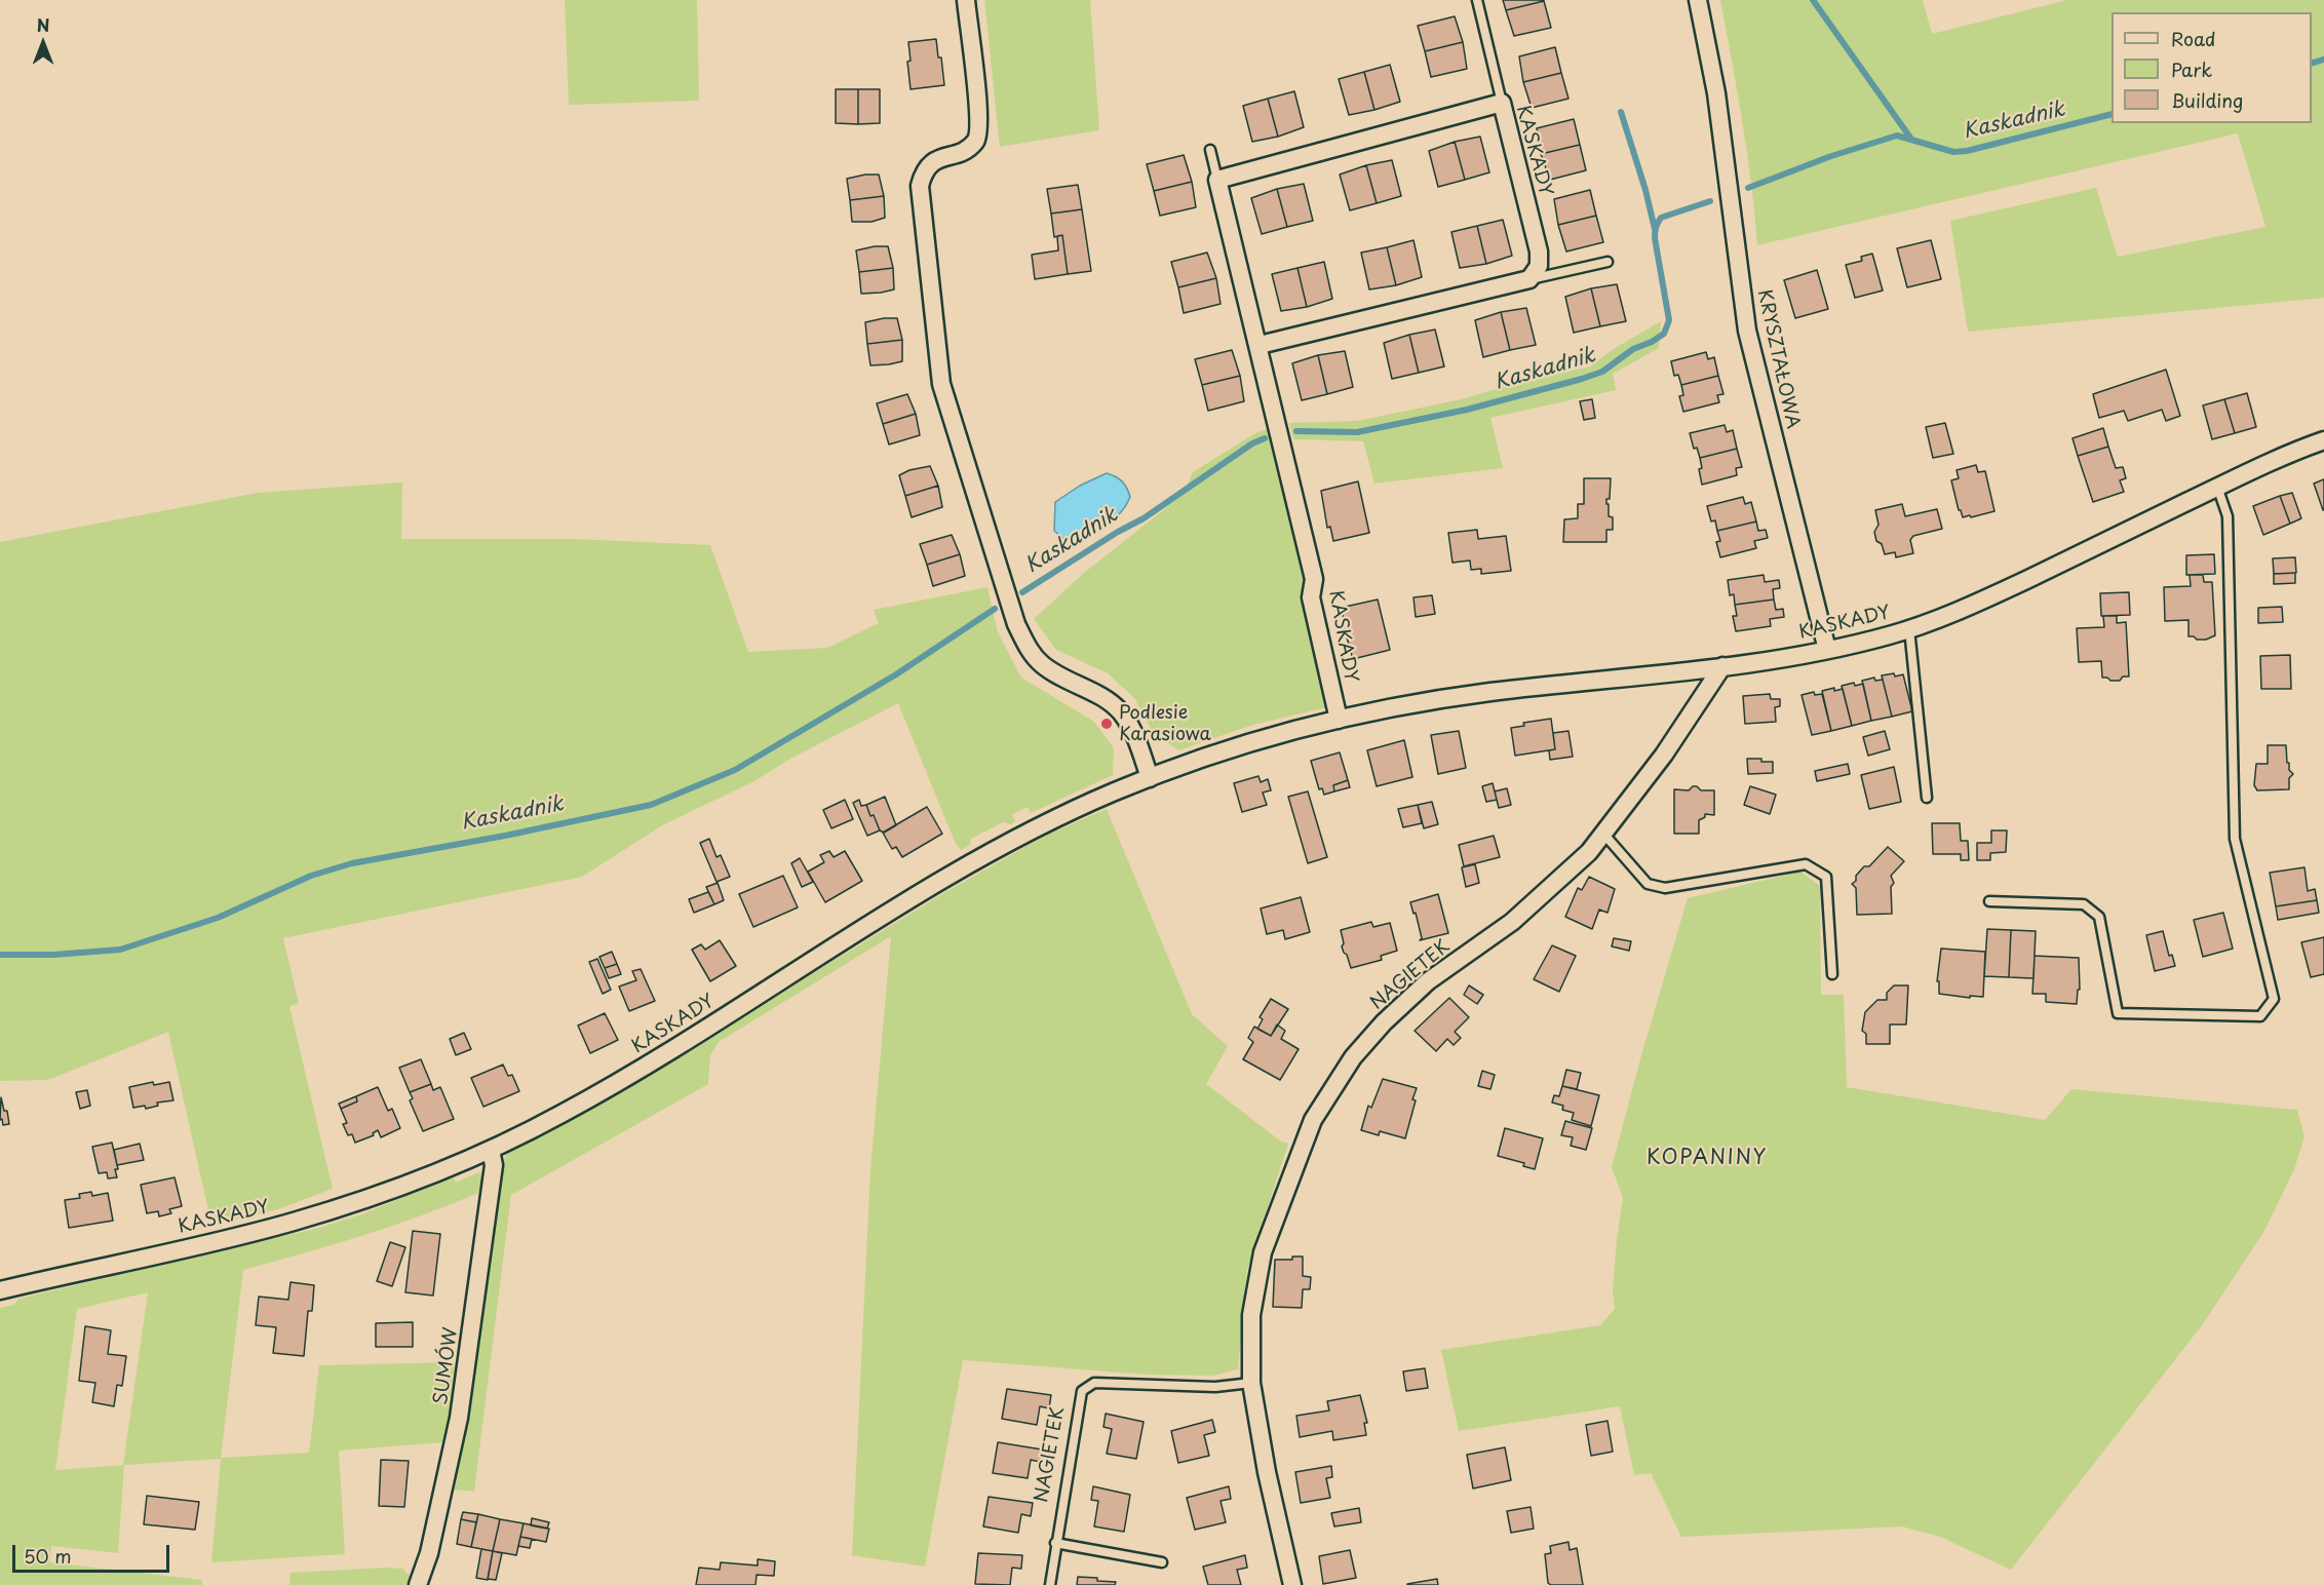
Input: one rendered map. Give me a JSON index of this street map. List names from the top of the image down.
{
  "streets": {
    "street": [
      "KASKADY",
      "KRYSZTAŁOWA",
      "NAGIETEK",
      "SUMÓW"
    ]
  },
  "crossings": [
    ["KASKADY", "KRYSZTAŁOWA"],
    ["KASKADY", "NAGIETEK"],
    ["KASKADY", "SUMÓW"]
  ],
  "districts": ["KOPANINY"],
  "water": ["Kaskadnik"],
  "places": ["Podlesie Karasiowa"],
  "legend": ["Road", "Park", "Building"],
  "scale_bar": "50 m",
  "north": "top"
}
